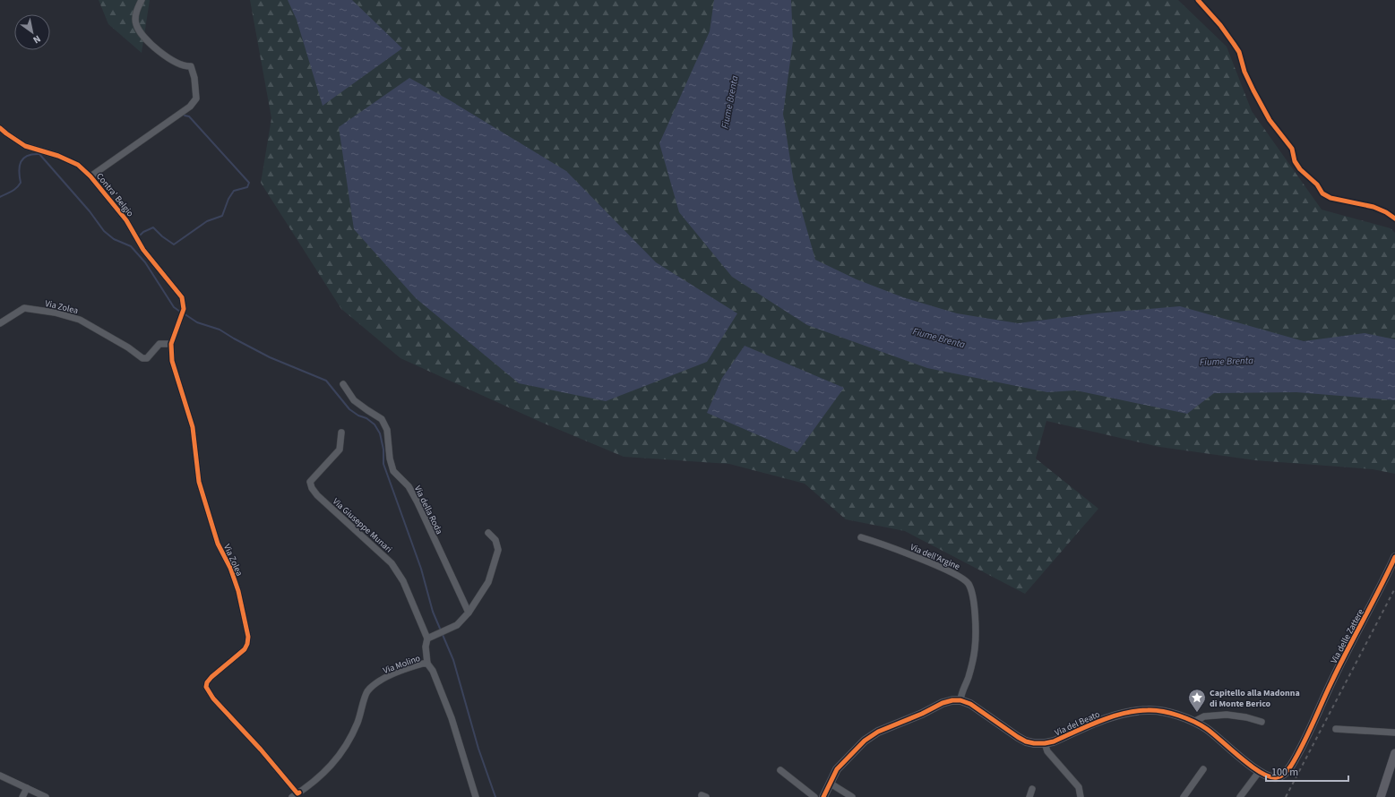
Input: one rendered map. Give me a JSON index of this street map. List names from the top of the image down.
{
  "streets": {
    "street": [
      "Contra' Belgio",
      "Via Zolea",
      "Via della Roda",
      "Via Giuseppe Munari",
      "Via dell'Argine",
      "Via delle Zattere",
      "Via Molino",
      "Via del Beato"
    ]
  },
  "crossings": [
    ["Contra' Belgio", "Via Zolea"],
    ["Via Zolea", "Via Molino"],
    ["Via dell'Argine", "Via del Beato"],
    ["Via delle Zattere", "Via del Beato"]
  ],
  "water": ["Fiume Brenta"],
  "places": {
    "place": ["Capitello alla Madonna di Monte Berico"]
  },
  "scale_bar": "100 m",
  "north": "bottom right"
}
